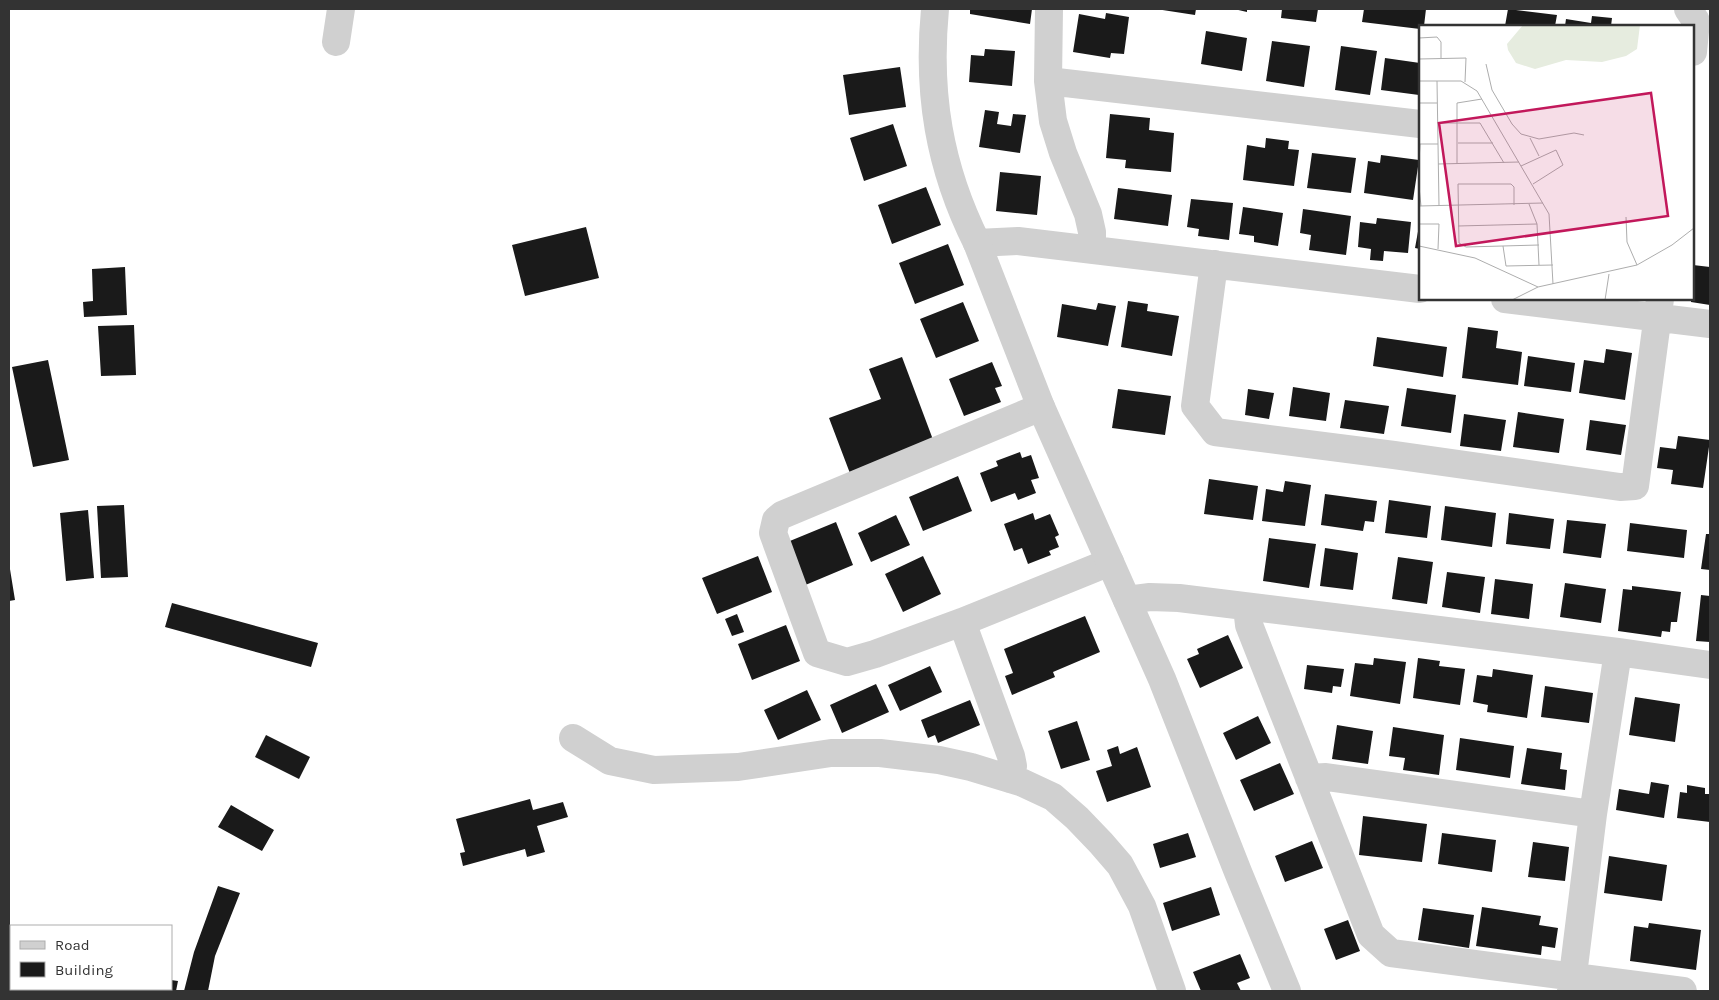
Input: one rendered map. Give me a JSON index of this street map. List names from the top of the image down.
{
  "legend": ["Road", "Building"]
}
